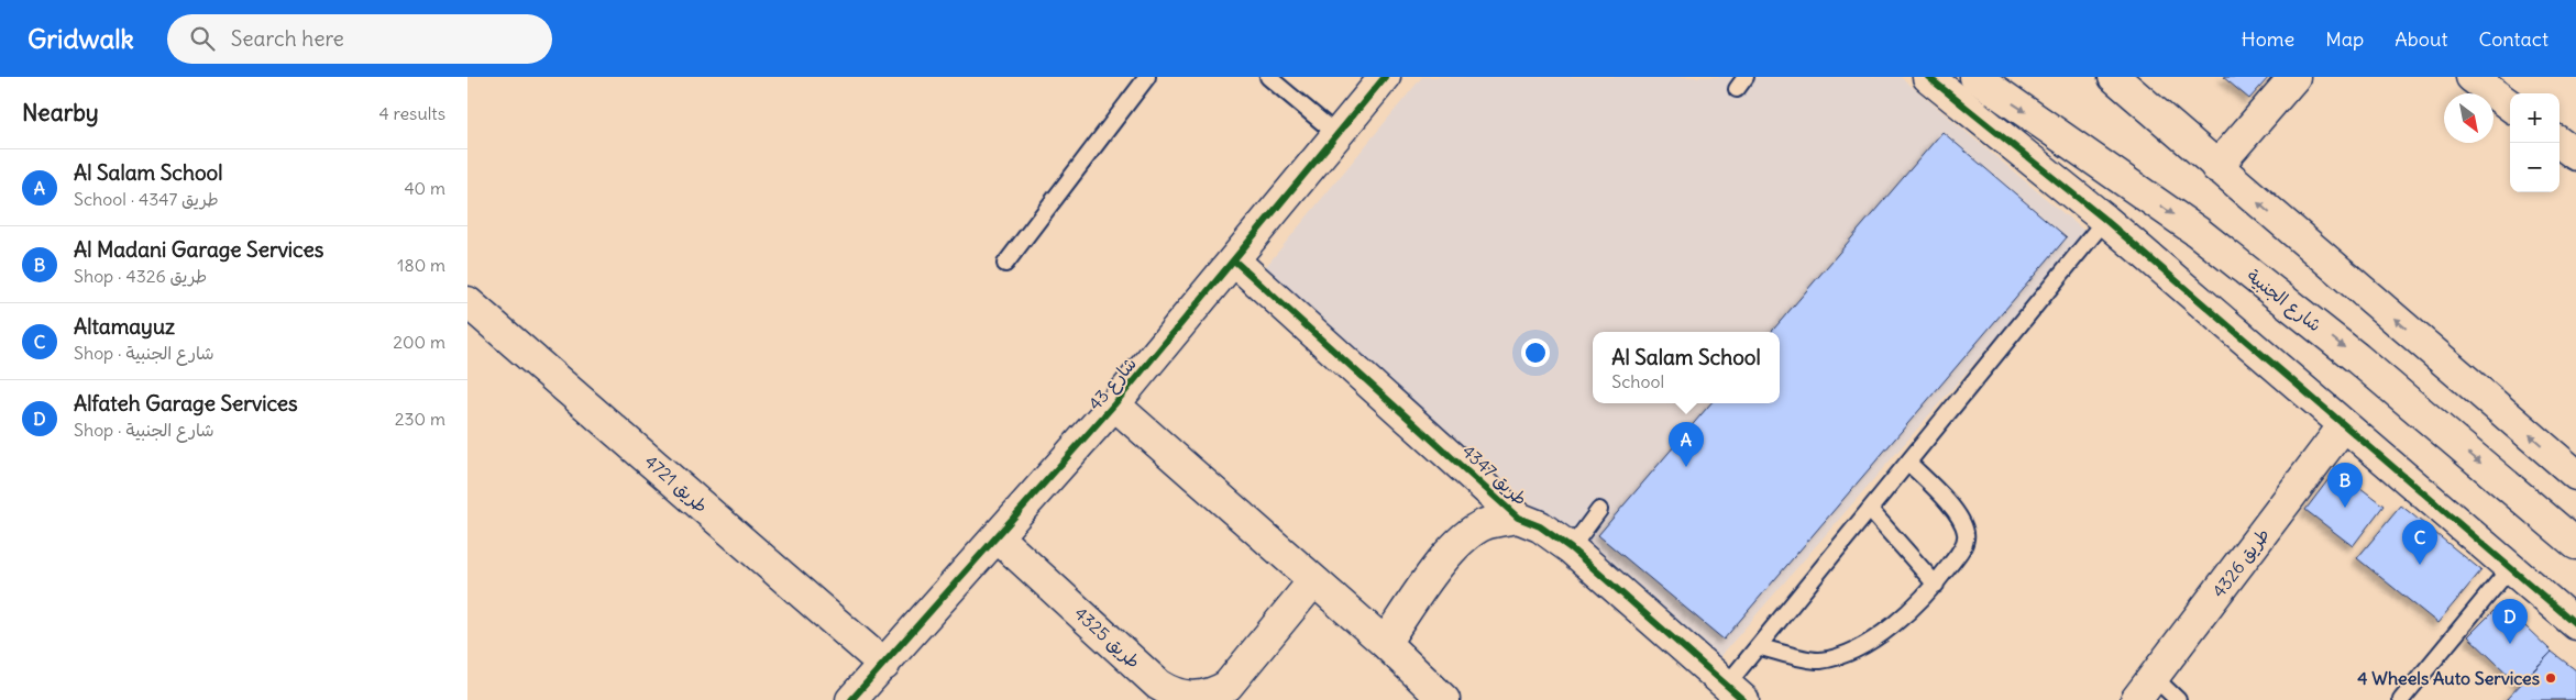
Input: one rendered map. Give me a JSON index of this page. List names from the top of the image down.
{
  "streets": {
    "street": [
      "شارع الجنبية",
      "شارع 43",
      "طريق 4347",
      "طريق 4721",
      "طريق 4326",
      "طريق 4325"
    ]
  },
  "crossings": [
    ["شارع 43", "طريق 4347"],
    ["شارع 43", "طريق 4721"],
    ["شارع 43", "طريق 4325"]
  ],
  "places": ["4 Wheels Auto Services"],
  "north": "bottom right",
  "page": {
    "header": "Gridwalk",
    "search": "Search here",
    "nav": [
      "Home",
      "Map",
      "About",
      "Contact"
    ],
    "heading": ["Nearby", "4 results"],
    "map_buttons": ["+", "−"],
    "list": [
      {
        "mark": "A",
        "name": "Al Salam School",
        "note": "School · طريق 4347",
        "value": "40 m"
      },
      {
        "mark": "B",
        "name": "Al Madani Garage Services",
        "note": "Shop · طريق 4326",
        "value": "180 m"
      },
      {
        "mark": "C",
        "name": "Altamayuz",
        "note": "Shop · شارع الجنبية",
        "value": "200 m"
      },
      {
        "mark": "D",
        "name": "Alfateh Garage Services",
        "note": "Shop · شارع الجنبية",
        "value": "230 m"
      }
    ],
    "popup": ["Al Salam School", "School"],
    "pins": [
      "A",
      "B",
      "C",
      "D"
    ]
  }
}
